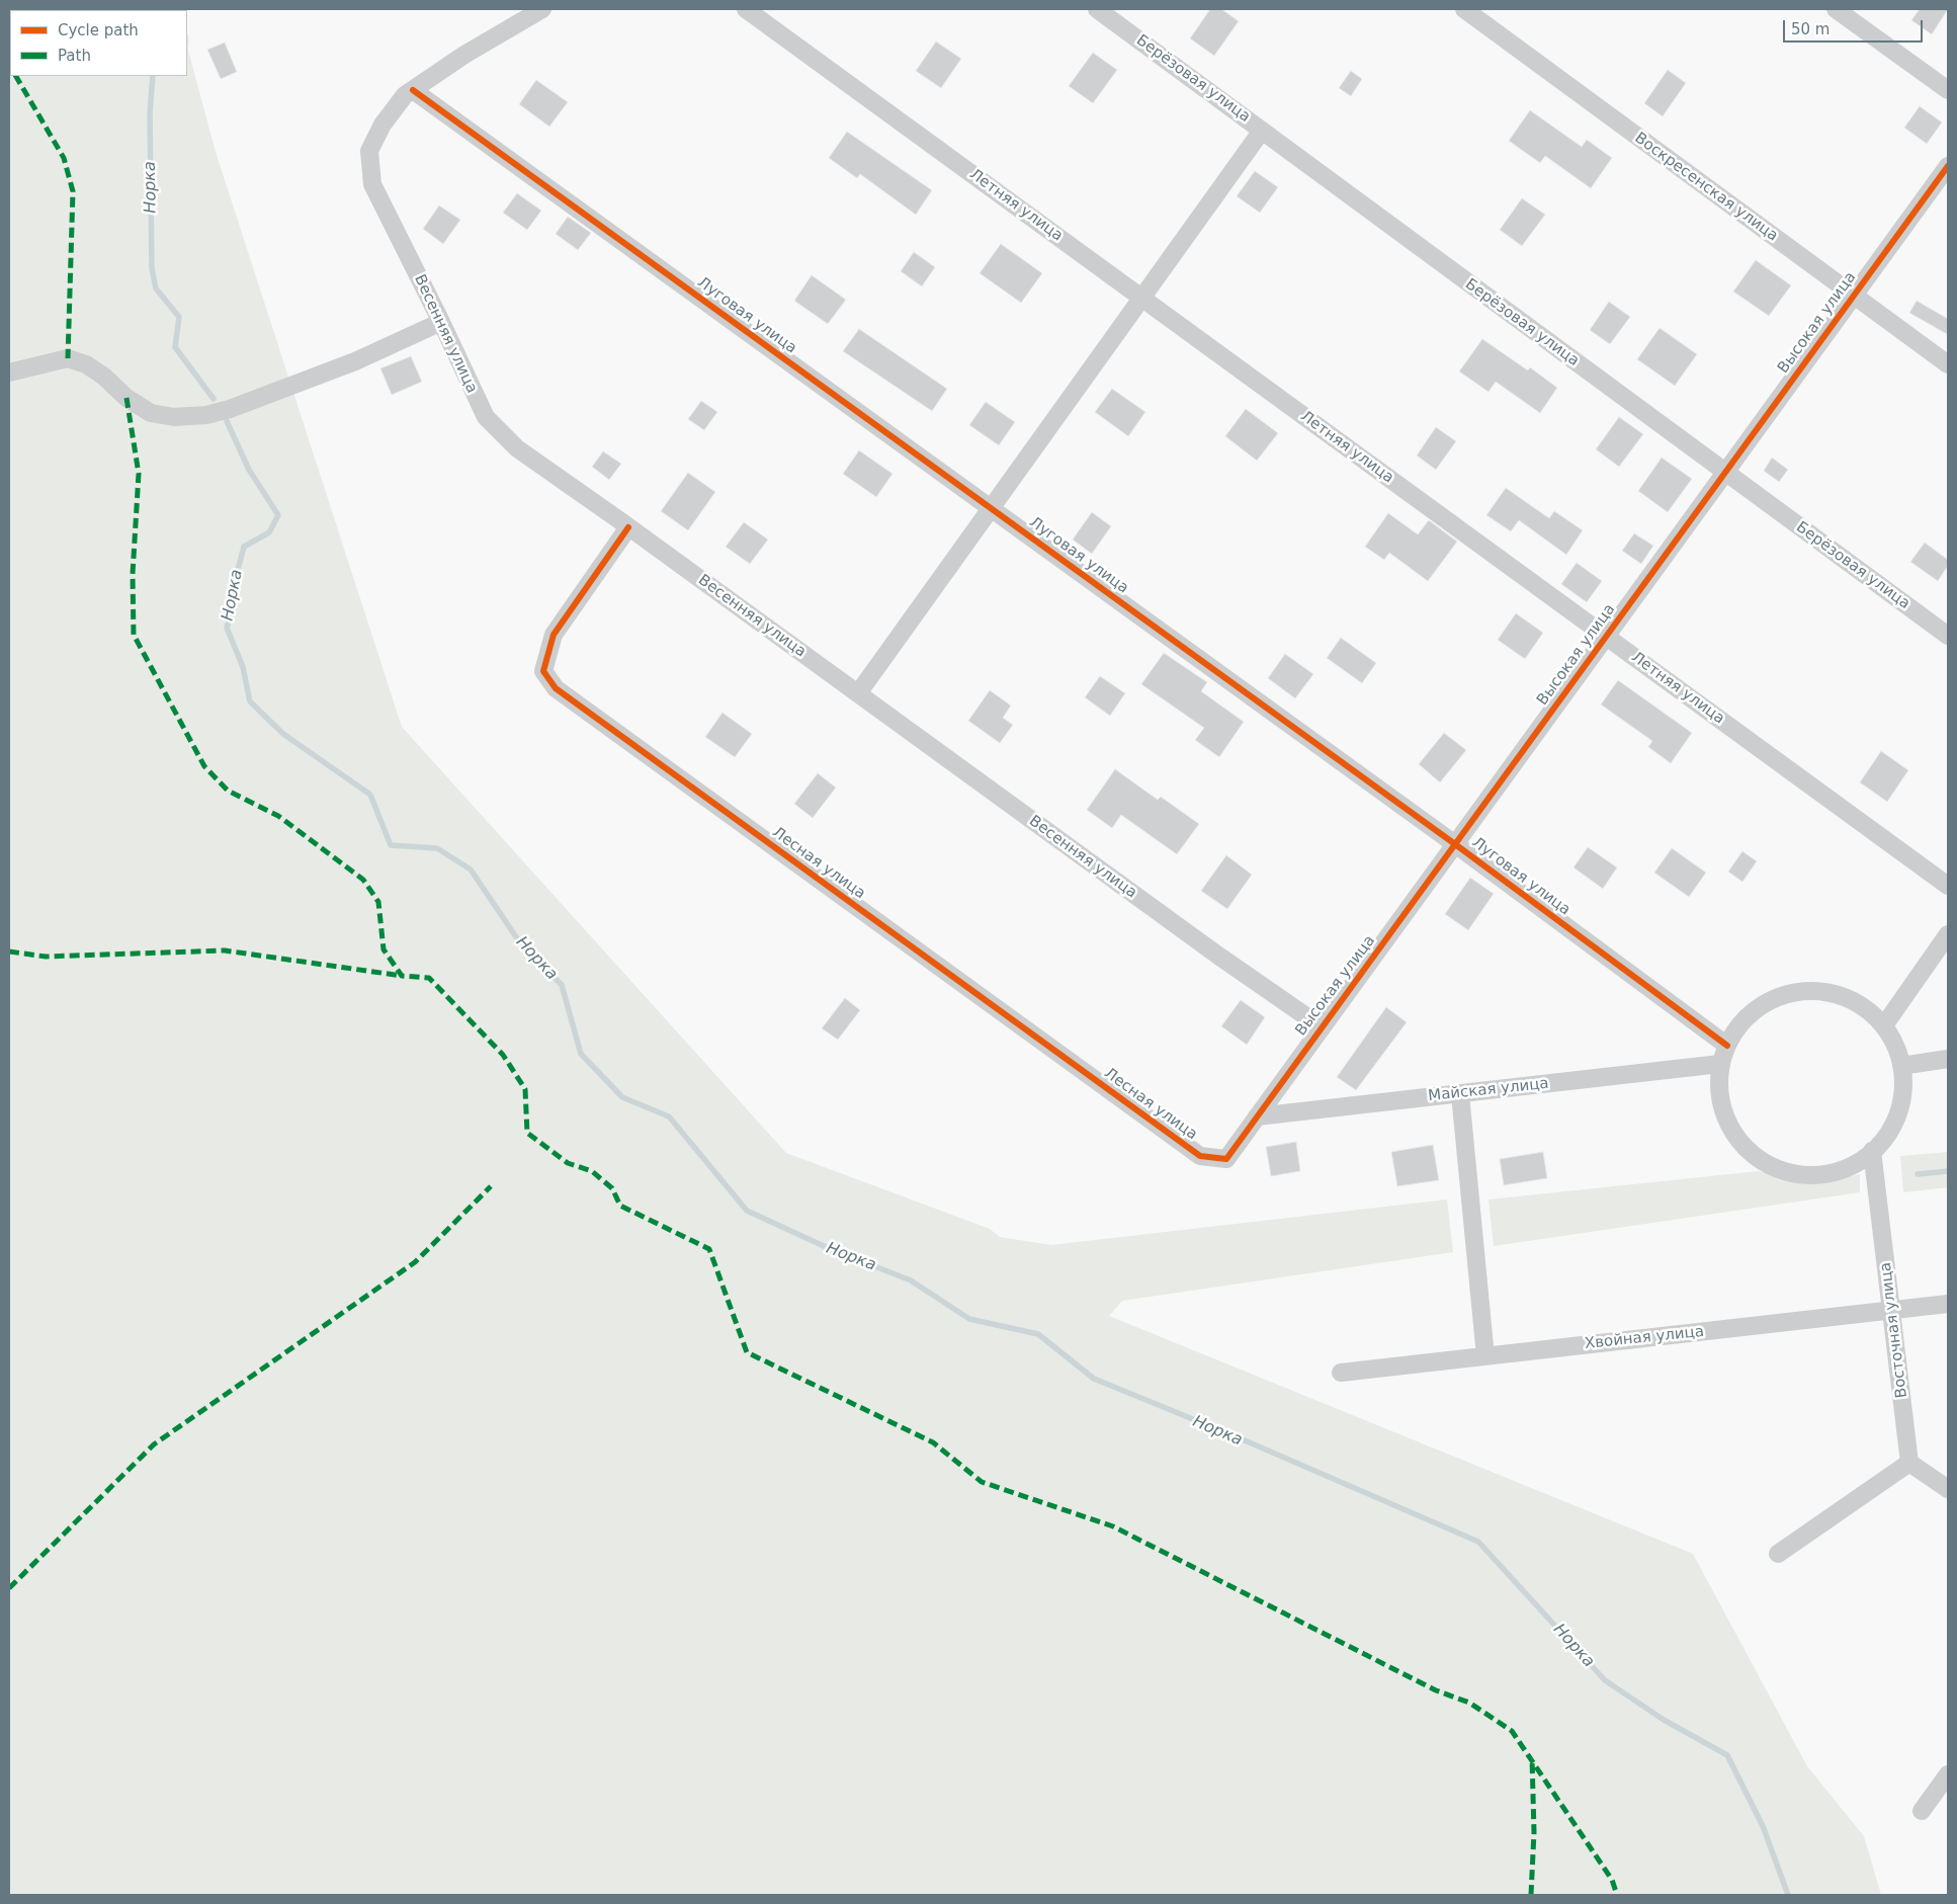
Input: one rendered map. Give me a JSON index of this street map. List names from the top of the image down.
{
  "streets": {
    "street": [
      "Берёзовая улица",
      "Воскресенская улица",
      "Летняя улица",
      "Луговая улица",
      "Высокая улица",
      "Весенняя улица",
      "Лесная улица",
      "Майская улица",
      "Восточная улица",
      "Хвойная улица"
    ]
  },
  "crossings": [
    ["Берёзовая улица", "Высокая улица"],
    ["Воскресенская улица", "Высокая улица"],
    ["Летняя улица", "Высокая улица"],
    ["Луговая улица", "Высокая улица"],
    ["Луговая улица", "Весенняя улица"],
    ["Высокая улица", "Весенняя улица"],
    ["Высокая улица", "Лесная улица"],
    ["Высокая улица", "Майская улица"],
    ["Весенняя улица", "Лесная улица"],
    ["Восточная улица", "Хвойная улица"]
  ],
  "water": ["Норка"],
  "legend": ["Cycle path", "Path"],
  "scale_bar": "50 m"
}
